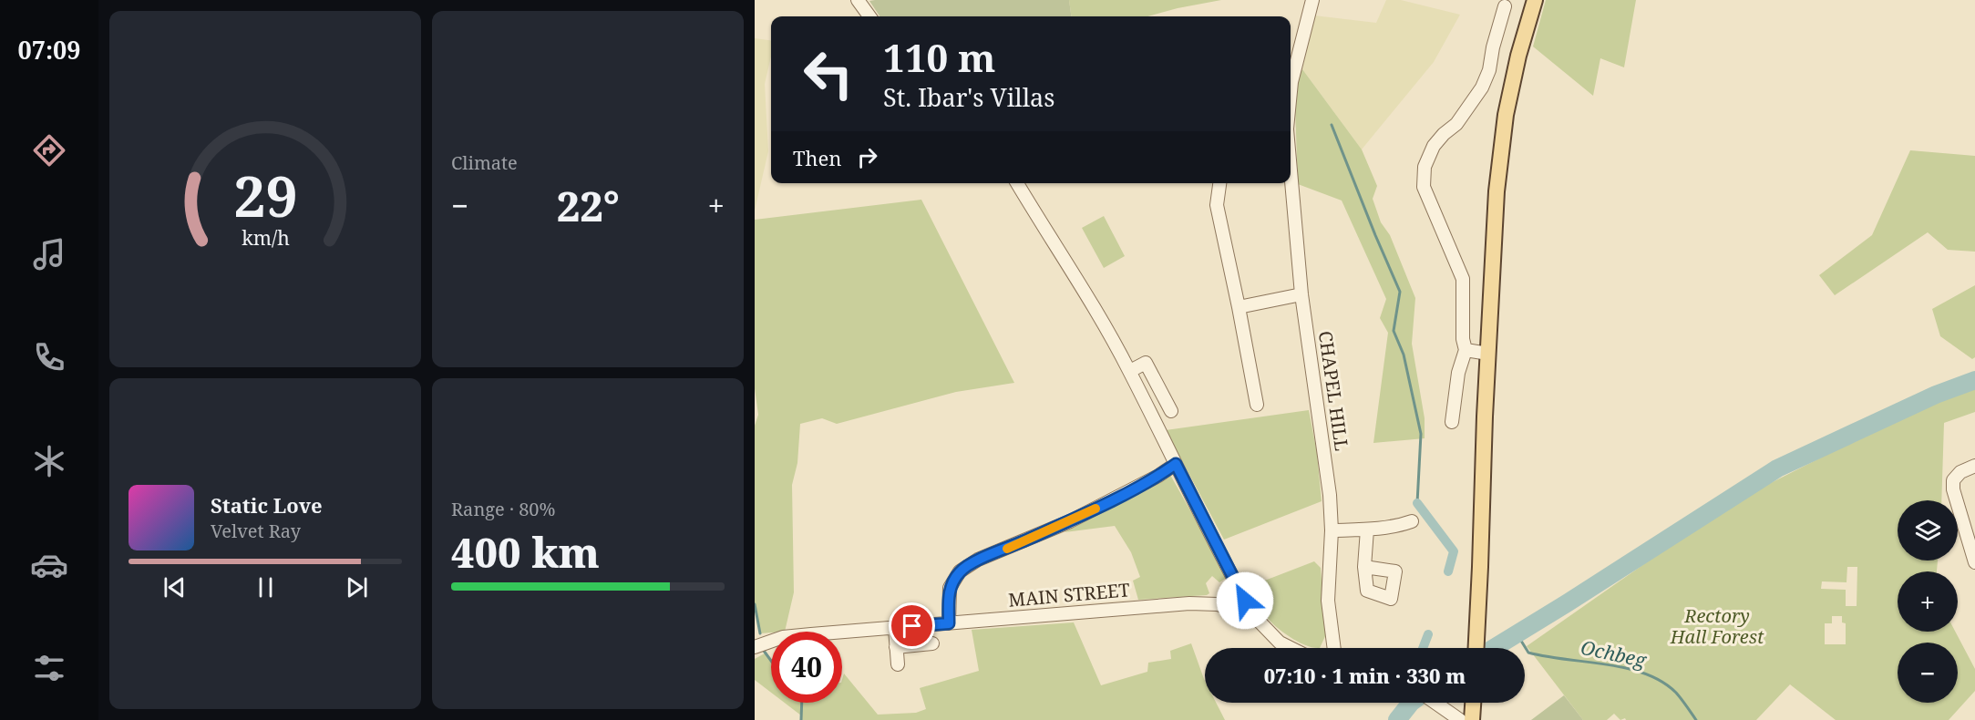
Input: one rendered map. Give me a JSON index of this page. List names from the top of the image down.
{
  "streets": {
    "street": ["CHAPEL HILL", "MAIN STREET"]
  },
  "water": ["Ochbeg"],
  "parks": ["Rectory Hall Forest"],
  "page": {
    "tabs": "07:09",
    "tile": [
      "Climate",
      ["Range · 80%", "400 km"]
    ],
    "turn": ["110 m", "St. Ibar's Villas"],
    "then": "Then",
    "heat": ["−", "22°", "+"],
    "song": ["Static Love", "Velvet Ray"],
    "map_buttons": ["+", "−"],
    "limit": "40",
    "trip": "07:10 · 1 min · 330 m",
    "gauge": ["29", "km/h"]
  }
}
